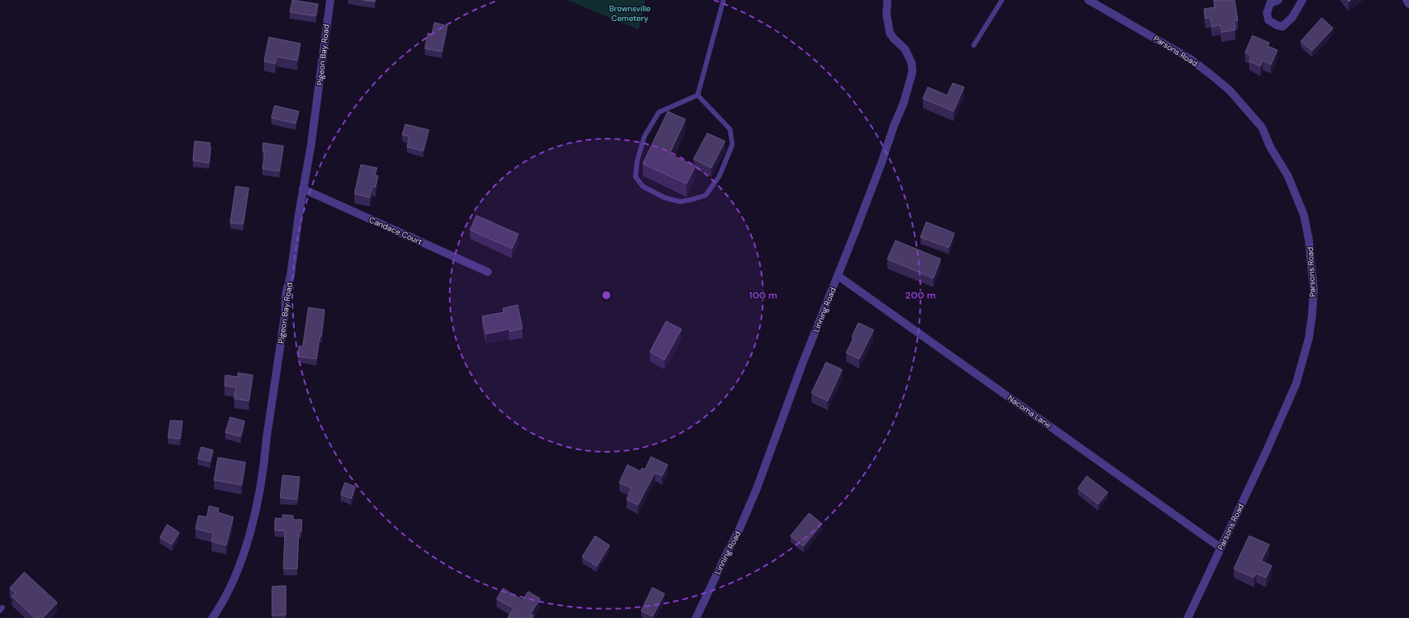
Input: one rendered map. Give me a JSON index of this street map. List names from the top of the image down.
{
  "streets": {
    "street": [
      "Parsons Road",
      "Pigeon Bay Road",
      "Candace Court",
      "Linning Road",
      "Nacoma Lane"
    ]
  },
  "crossings": [
    ["Parsons Road", "Nacoma Lane"],
    ["Pigeon Bay Road", "Candace Court"],
    ["Linning Road", "Nacoma Lane"]
  ],
  "parks": ["Brownsville Cemetery"],
  "rings": ["100 m", "200 m"]
}
